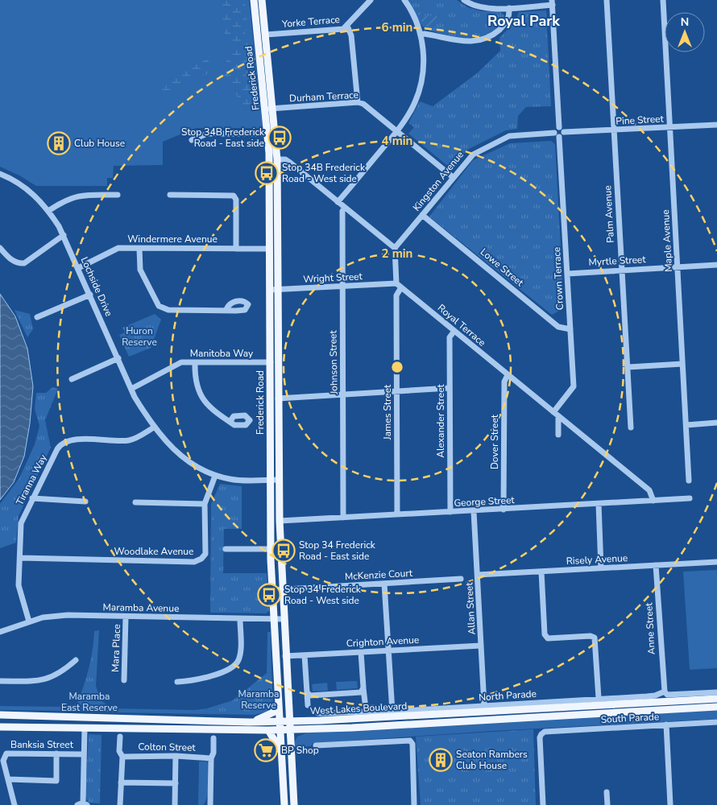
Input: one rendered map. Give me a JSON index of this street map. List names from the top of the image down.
{
  "streets": {
    "main road": ["Frederick Road", "West Lakes Boulevard"],
    "street": [
      "Yorke Terrace",
      "Durham Terrace",
      "Pine Street",
      "Kingston Avenue",
      "Palm Avenue",
      "Windermere Avenue",
      "Maple Avenue",
      "Myrtle Street",
      "Lowe Street",
      "Wright Street",
      "Crown Terrace",
      "Lochside Drive",
      "Royal Terrace",
      "Manitoba Way",
      "Johnson Street",
      "James Street",
      "Alexander Street",
      "Dover Street",
      "Tiranna Way",
      "George Street",
      "Woodlake Avenue",
      "Risely Avenue",
      "McKenzie Court",
      "Maramba Avenue",
      "Allan Street",
      "Anne Street",
      "Crighton Avenue",
      "Mara Place",
      "North Parade",
      "South Parade",
      "Banksia Street",
      "Colton Street"
    ]
  },
  "crossings": [
    ["Yorke Terrace", "Frederick Road"],
    ["Frederick Road", "Durham Terrace"],
    ["Frederick Road", "Windermere Avenue"],
    ["Frederick Road", "Wright Street"],
    ["Frederick Road", "Lochside Drive"],
    ["Frederick Road", "Manitoba Way"],
    ["Frederick Road", "George Street"],
    ["Frederick Road", "McKenzie Court"],
    ["Frederick Road", "Maramba Avenue"],
    ["Frederick Road", "Crighton Avenue"],
    ["Frederick Road", "West Lakes Boulevard"],
    ["Durham Terrace", "Kingston Avenue"],
    ["Pine Street", "Kingston Avenue"],
    ["Pine Street", "Palm Avenue"],
    ["Pine Street", "Maple Avenue"],
    ["Pine Street", "Crown Terrace"],
    ["Kingston Avenue", "Lowe Street"],
    ["Kingston Avenue", "Crown Terrace"],
    ["Palm Avenue", "Myrtle Street"],
    ["Windermere Avenue", "Lochside Drive"],
    ["Maple Avenue", "Myrtle Street"],
    ["Myrtle Street", "Crown Terrace"],
    ["Lowe Street", "Crown Terrace"],
    ["Wright Street", "Royal Terrace"],
    ["Wright Street", "Johnson Street"],
    ["Wright Street", "James Street"],
    ["Crown Terrace", "Royal Terrace"],
    ["Lochside Drive", "Manitoba Way"],
    ["Lochside Drive", "Tiranna Way"],
    ["Lochside Drive", "Woodlake Avenue"],
    ["Royal Terrace", "James Street"],
    ["Royal Terrace", "Alexander Street"],
    ["Royal Terrace", "Dover Street"],
    ["Royal Terrace", "George Street"],
    ["Johnson Street", "George Street"],
    ["James Street", "George Street"],
    ["Alexander Street", "George Street"],
    ["Dover Street", "George Street"],
    ["Tiranna Way", "Woodlake Avenue"],
    ["Tiranna Way", "Maramba Avenue"],
    ["George Street", "Allan Street"],
    ["Risely Avenue", "Allan Street"],
    ["Risely Avenue", "Anne Street"],
    ["Maramba Avenue", "Mara Place"],
    ["Allan Street", "Crighton Avenue"],
    ["Allan Street", "North Parade"],
    ["Anne Street", "North Parade"],
    ["North Parade", "West Lakes Boulevard"]
  ],
  "districts": ["Royal Park"],
  "parks": ["Huron Reserve", "Maramba Reserve", "Maramba East Reserve"],
  "places": {
    "bus stop": [
      "Stop 34B Frederick Road - East side",
      "Stop 34B Frederick Road - West side",
      "Stop 34 Frederick Road - East side",
      "Stop 34 Frederick Road - West side"
    ],
    "building": ["Club House", "Seaton Rambers Club House"],
    "supermarket": ["BP Shop"]
  },
  "north": "top",
  "rings": ["6 min", "4 min", "2 min"]
}
